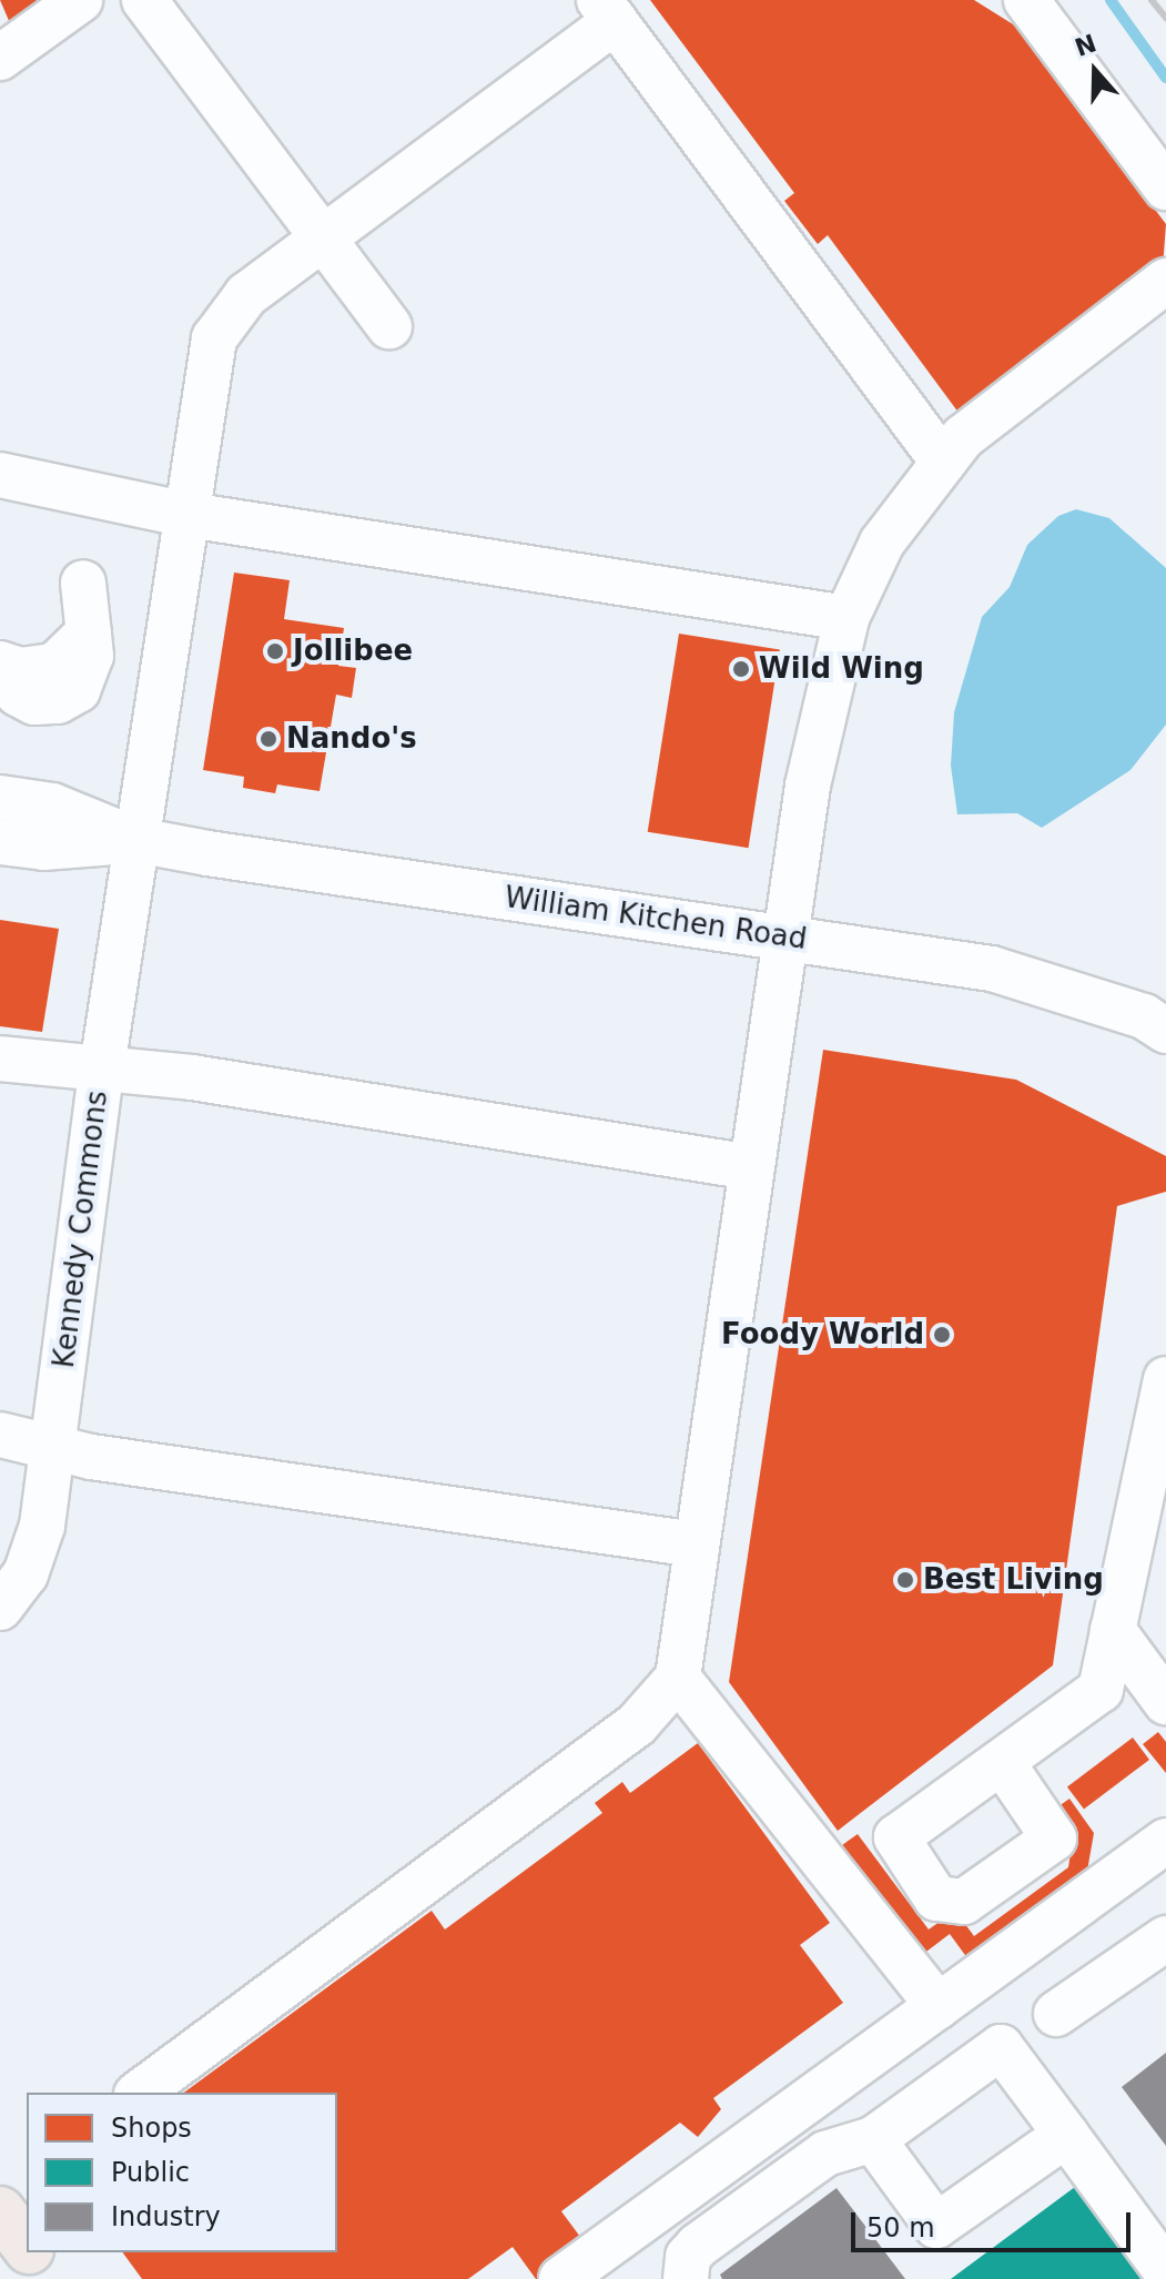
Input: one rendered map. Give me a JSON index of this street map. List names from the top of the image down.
{
  "streets": {
    "street": ["William Kitchen Road", "Kennedy Commons"]
  },
  "crossings": [
    ["William Kitchen Road", "Kennedy Commons"]
  ],
  "places": [
    "Jollibee",
    "Wild Wing",
    "Nando's",
    "Foody World",
    "Best Living"
  ],
  "legend": ["Shops", "Public", "Industry"],
  "scale_bar": "50 m",
  "north": "top"
}
